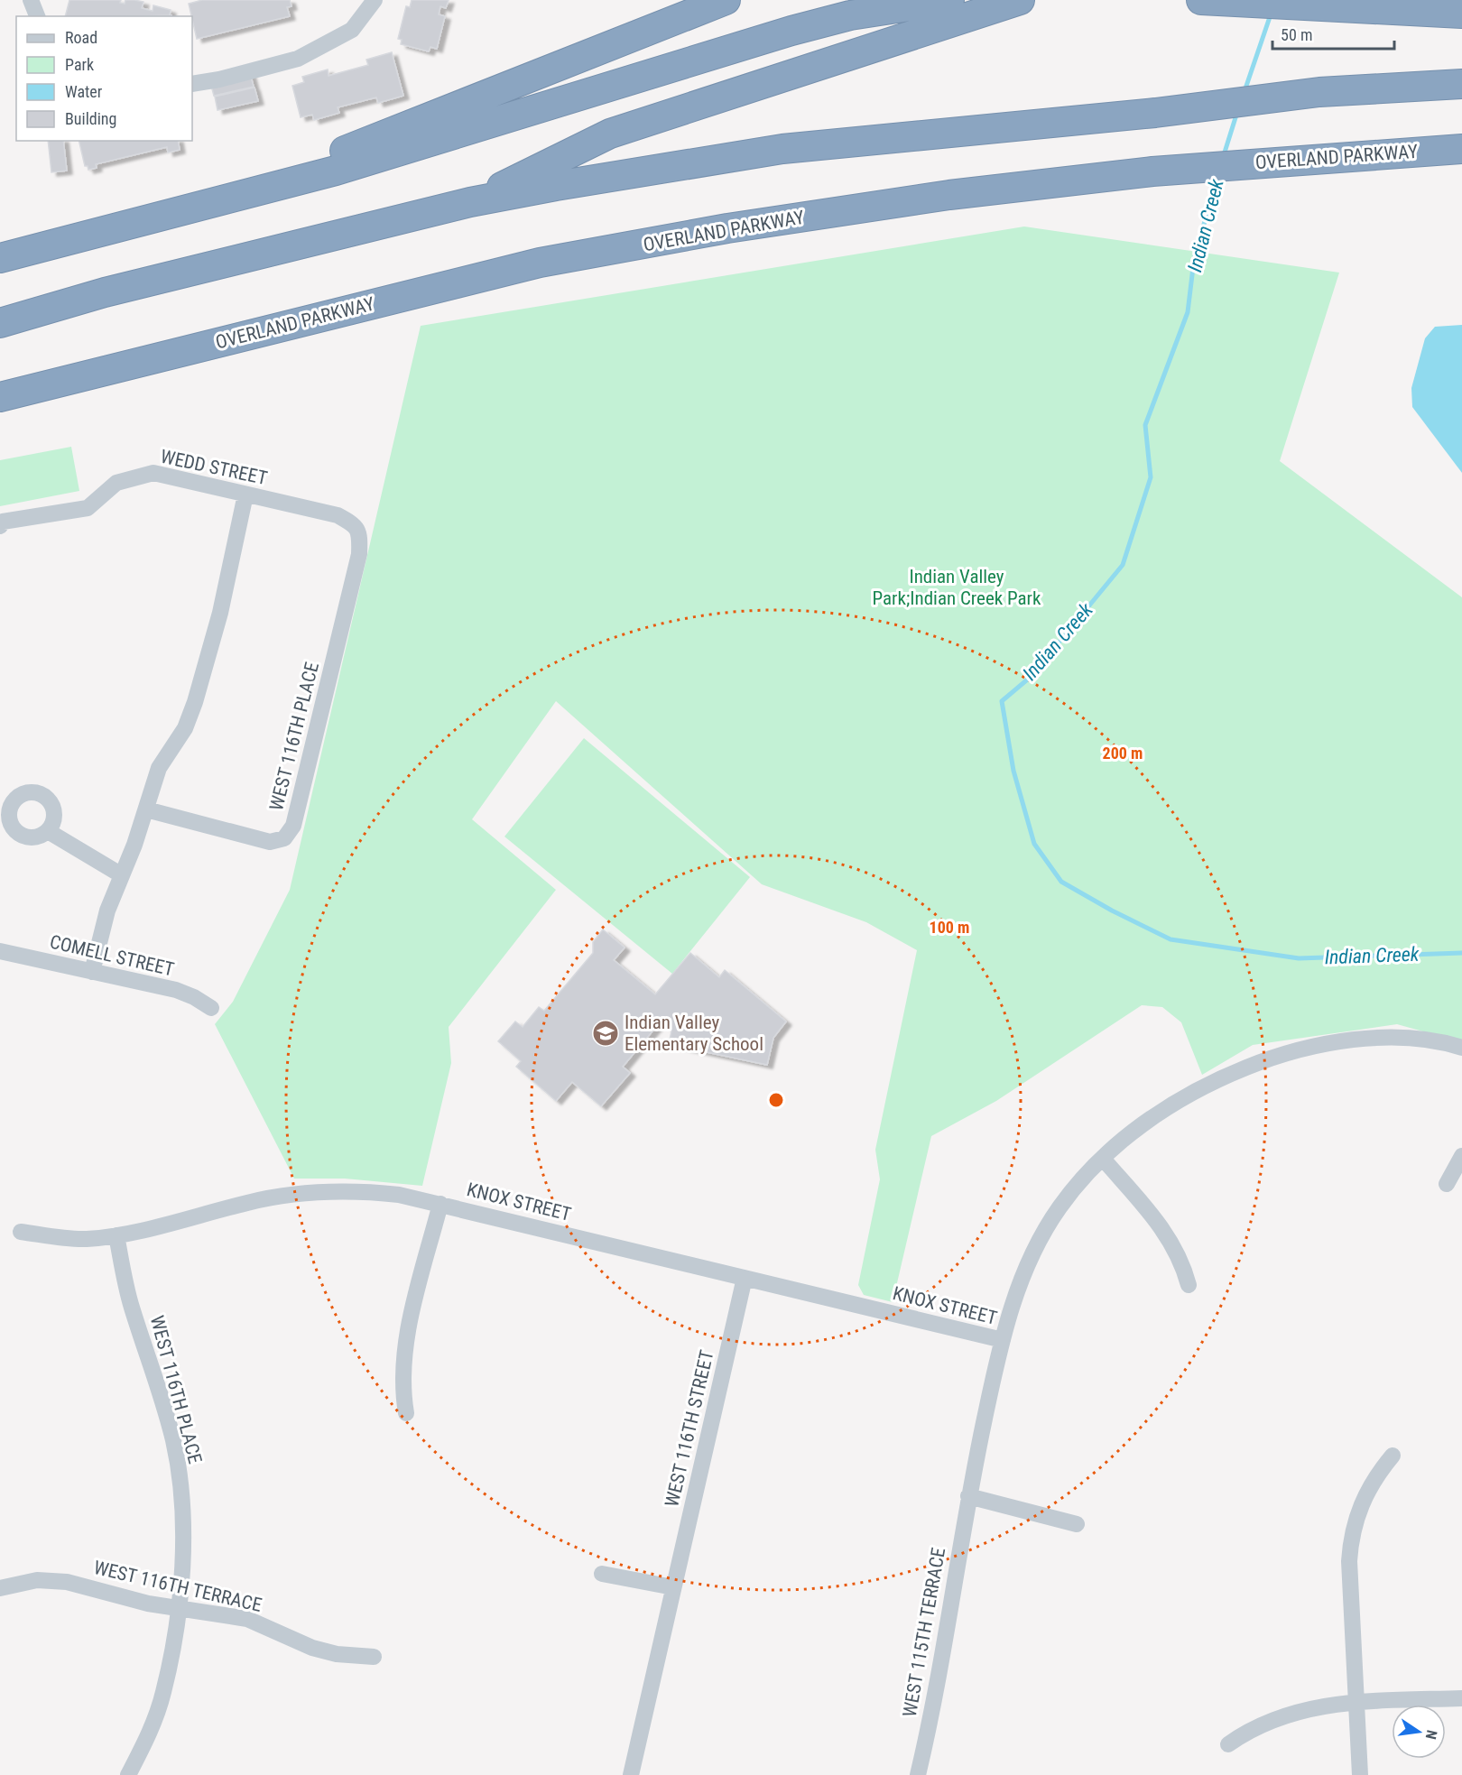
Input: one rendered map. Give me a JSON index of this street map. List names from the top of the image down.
{
  "streets": {
    "highway": ["OVERLAND PARKWAY"],
    "street": [
      "WEDD STREET",
      "WEST 116TH PLACE",
      "COMELL STREET",
      "KNOX STREET",
      "WEST 116TH STREET",
      "WEST 116TH TERRACE",
      "WEST 115TH TERRACE"
    ]
  },
  "crossings": [
    ["WEDD STREET", "WEST 116TH PLACE"],
    ["WEST 116TH PLACE", "KNOX STREET"],
    ["WEST 116TH PLACE", "WEST 116TH TERRACE"],
    ["KNOX STREET", "WEST 116TH STREET"],
    ["KNOX STREET", "WEST 115TH TERRACE"]
  ],
  "water": ["Indian Creek"],
  "parks": ["Indian Valley Park;Indian Creek Park"],
  "places": {
    "school or university": ["Indian Valley Elementary School"]
  },
  "legend": [
    "Road",
    "Park",
    "Water",
    "Building"
  ],
  "scale_bar": "50 m",
  "north": "right",
  "rings": ["200 m", "100 m"]
}
